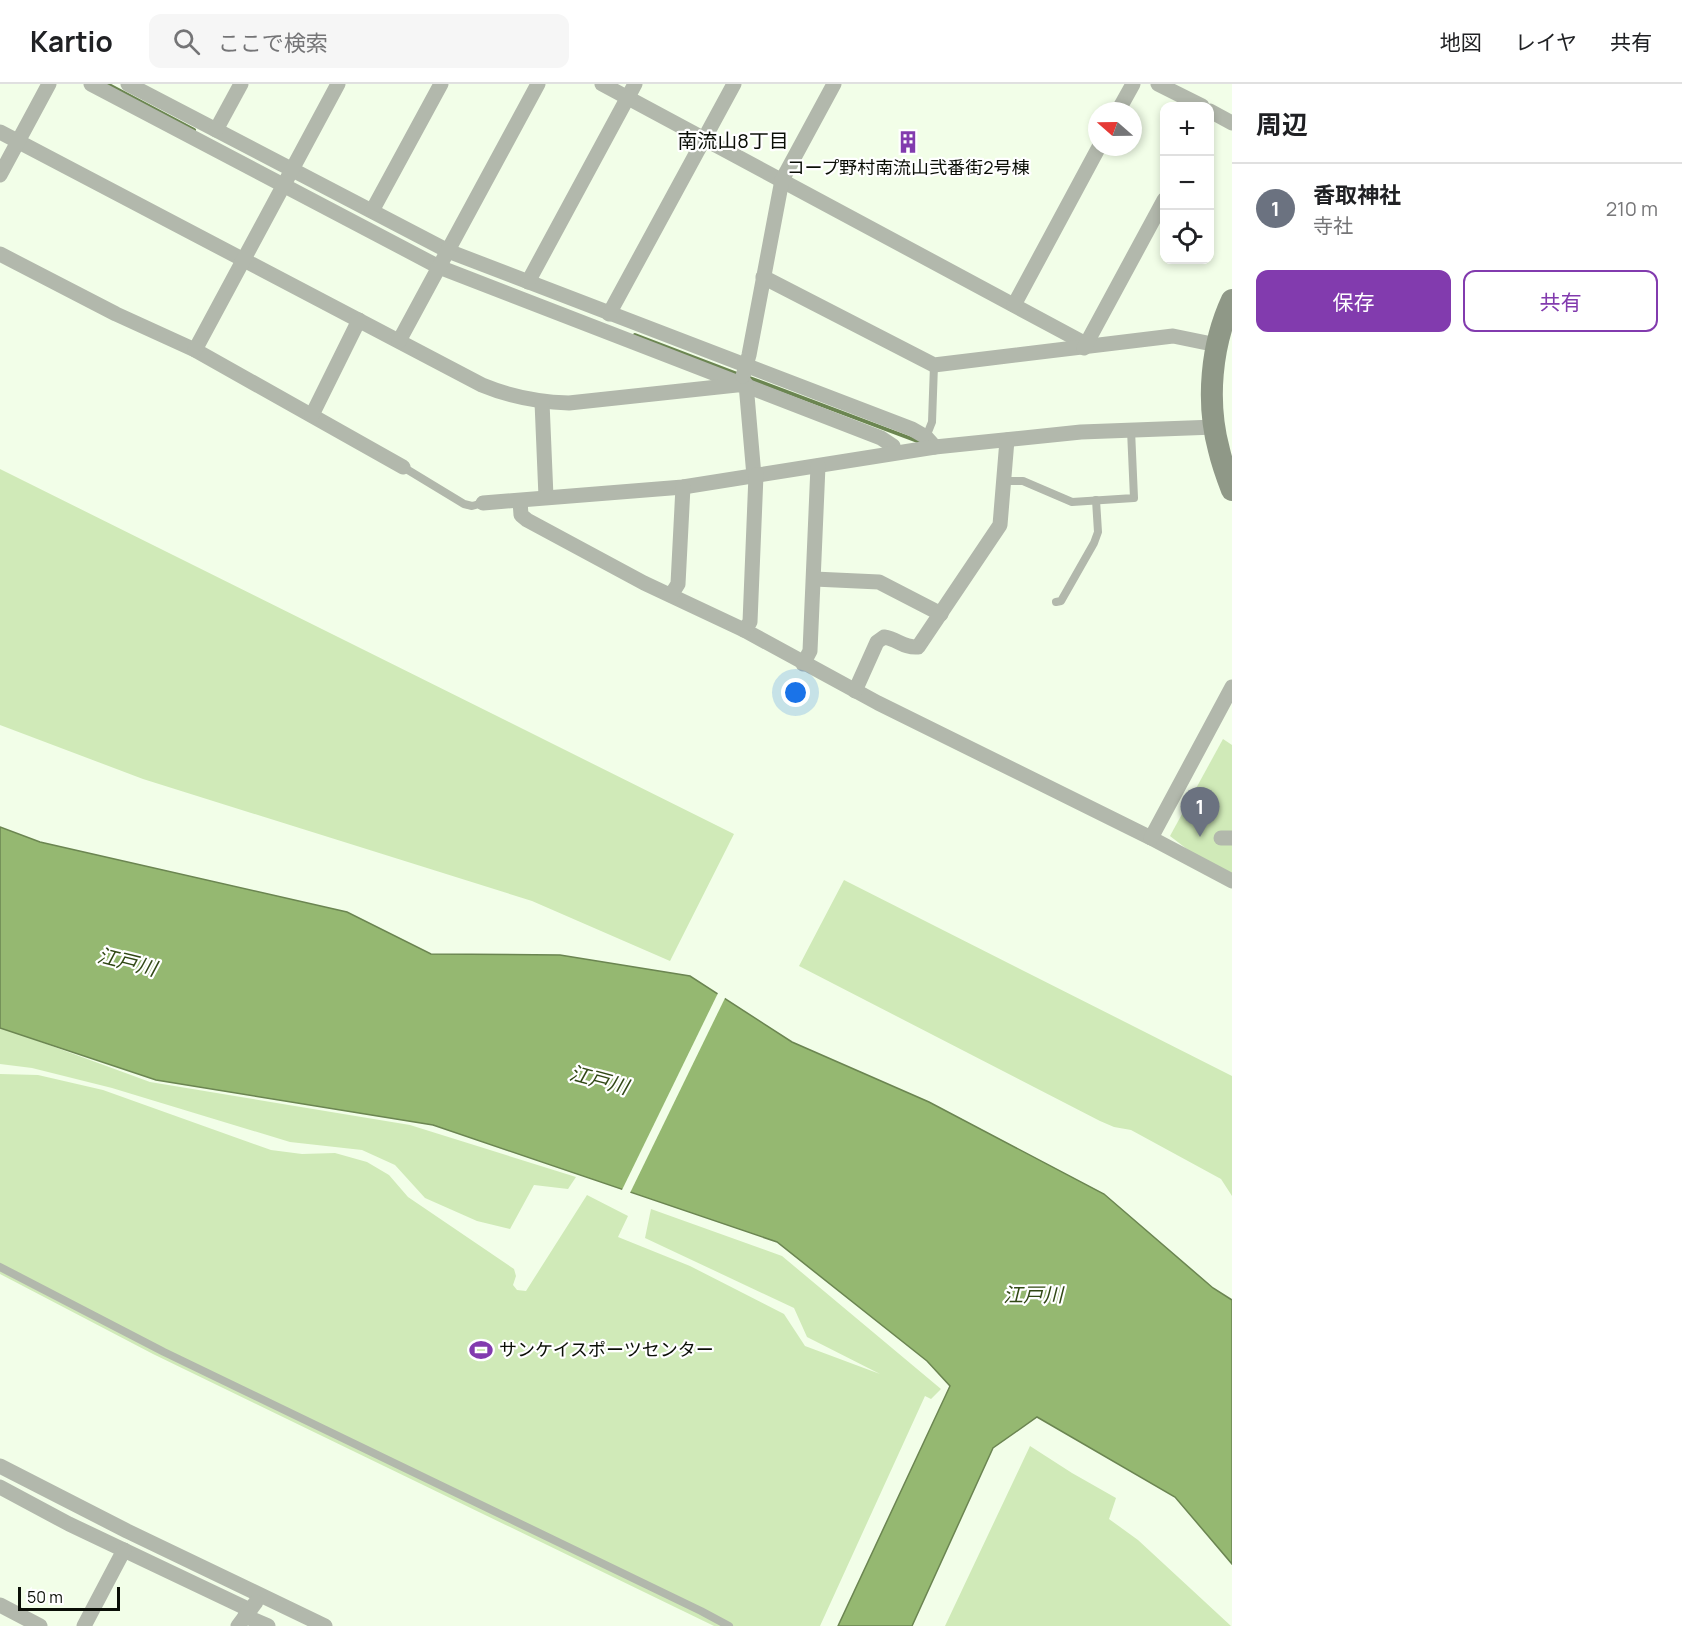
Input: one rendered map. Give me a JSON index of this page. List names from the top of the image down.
{
  "districts": ["南流山8丁目"],
  "water": ["江戸川"],
  "places": {
    "building": ["コープ野村南流山弐番街2号棟"],
    "sports": ["サンケイスポーツセンター"]
  },
  "scale_bar": "50 m",
  "north": "left",
  "page": {
    "header": "Kartio",
    "search": "ここで検索",
    "nav": ["地図", "レイヤ", "共有"],
    "heading": "周辺",
    "map_buttons": ["+", "−"],
    "list": [
      {
        "mark": "1",
        "name": "香取神社",
        "note": "寺社",
        "value": "210 m"
      }
    ],
    "buttons": ["保存", "共有"],
    "pins": "1",
    "scale": "50 m"
  }
}
